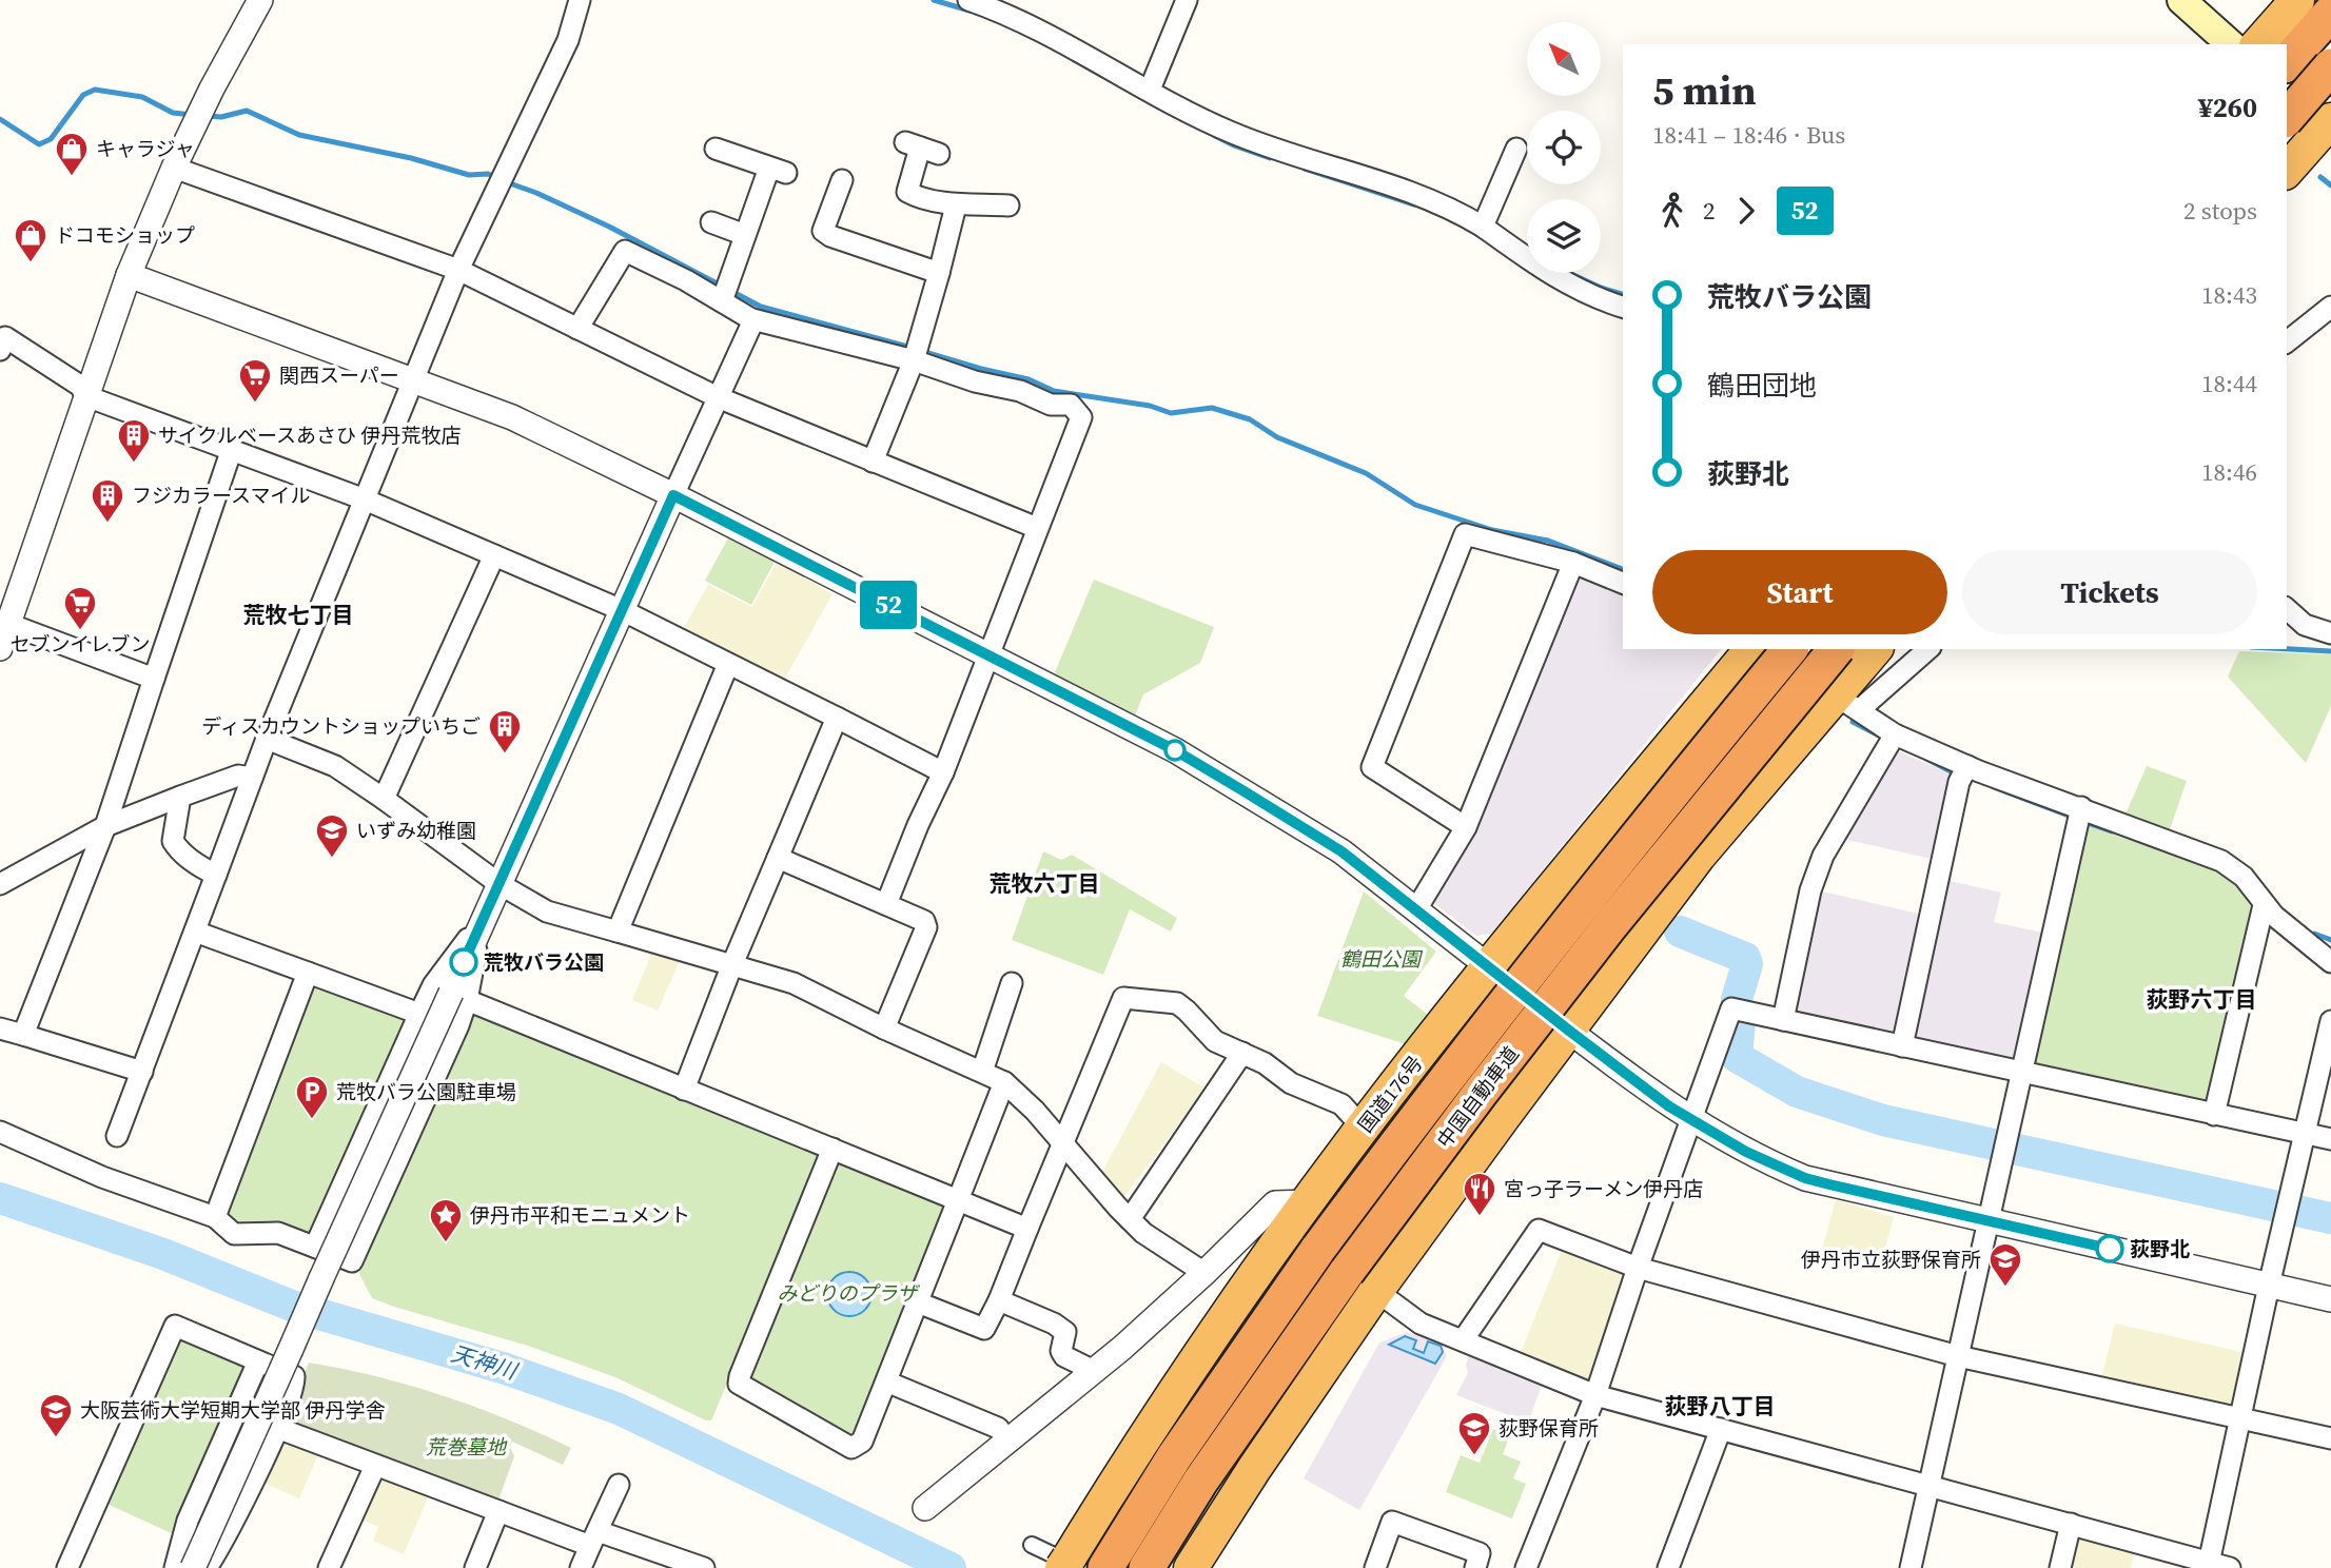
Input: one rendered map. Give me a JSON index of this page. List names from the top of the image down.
{
  "streets": {
    "highway": ["国道176号", "中国自動車道"]
  },
  "districts": [
    "荒牧七丁目",
    "荒牧六丁目",
    "荻野六丁目",
    "荻野八丁目"
  ],
  "water": ["天神川"],
  "parks": ["鶴田公園", "みどりのプラザ", "荒巻墓地"],
  "places": {
    "shop": ["キャラジャ", "ドコモショップ"],
    "supermarket": ["関西スーパー", "セブンイレブン"],
    "building": ["サイクルベースあさひ 伊丹荒牧店", "フジカラースマイル", "ディスカウントショップいちご"],
    "school or university": [
      "いずみ幼稚園",
      "伊丹市立荻野保育所",
      "大阪芸術大学短期大学部 伊丹学舎",
      "荻野保育所"
    ],
    "other": ["荒牧バラ公園", "荻野北"],
    "parking": ["荒牧バラ公園駐車場"],
    "restaurant": ["宮っ子ラーメン伊丹店"],
    "place": ["伊丹市平和モニュメント"]
  },
  "lines": ["bus line 52"],
  "north": "top left",
  "page": {
    "on_map": "52",
    "heading": ["5 min", "18:41 – 18:46 · Bus", "¥260"],
    "legs": ["2", "52", "2 stops"],
    "list": [
      {
        "name": "荒牧バラ公園",
        "value": "18:43"
      },
      {
        "name": "鶴田団地",
        "value": "18:44"
      },
      {
        "name": "荻野北",
        "value": "18:46"
      }
    ],
    "buttons": ["Start", "Tickets"]
  }
}
